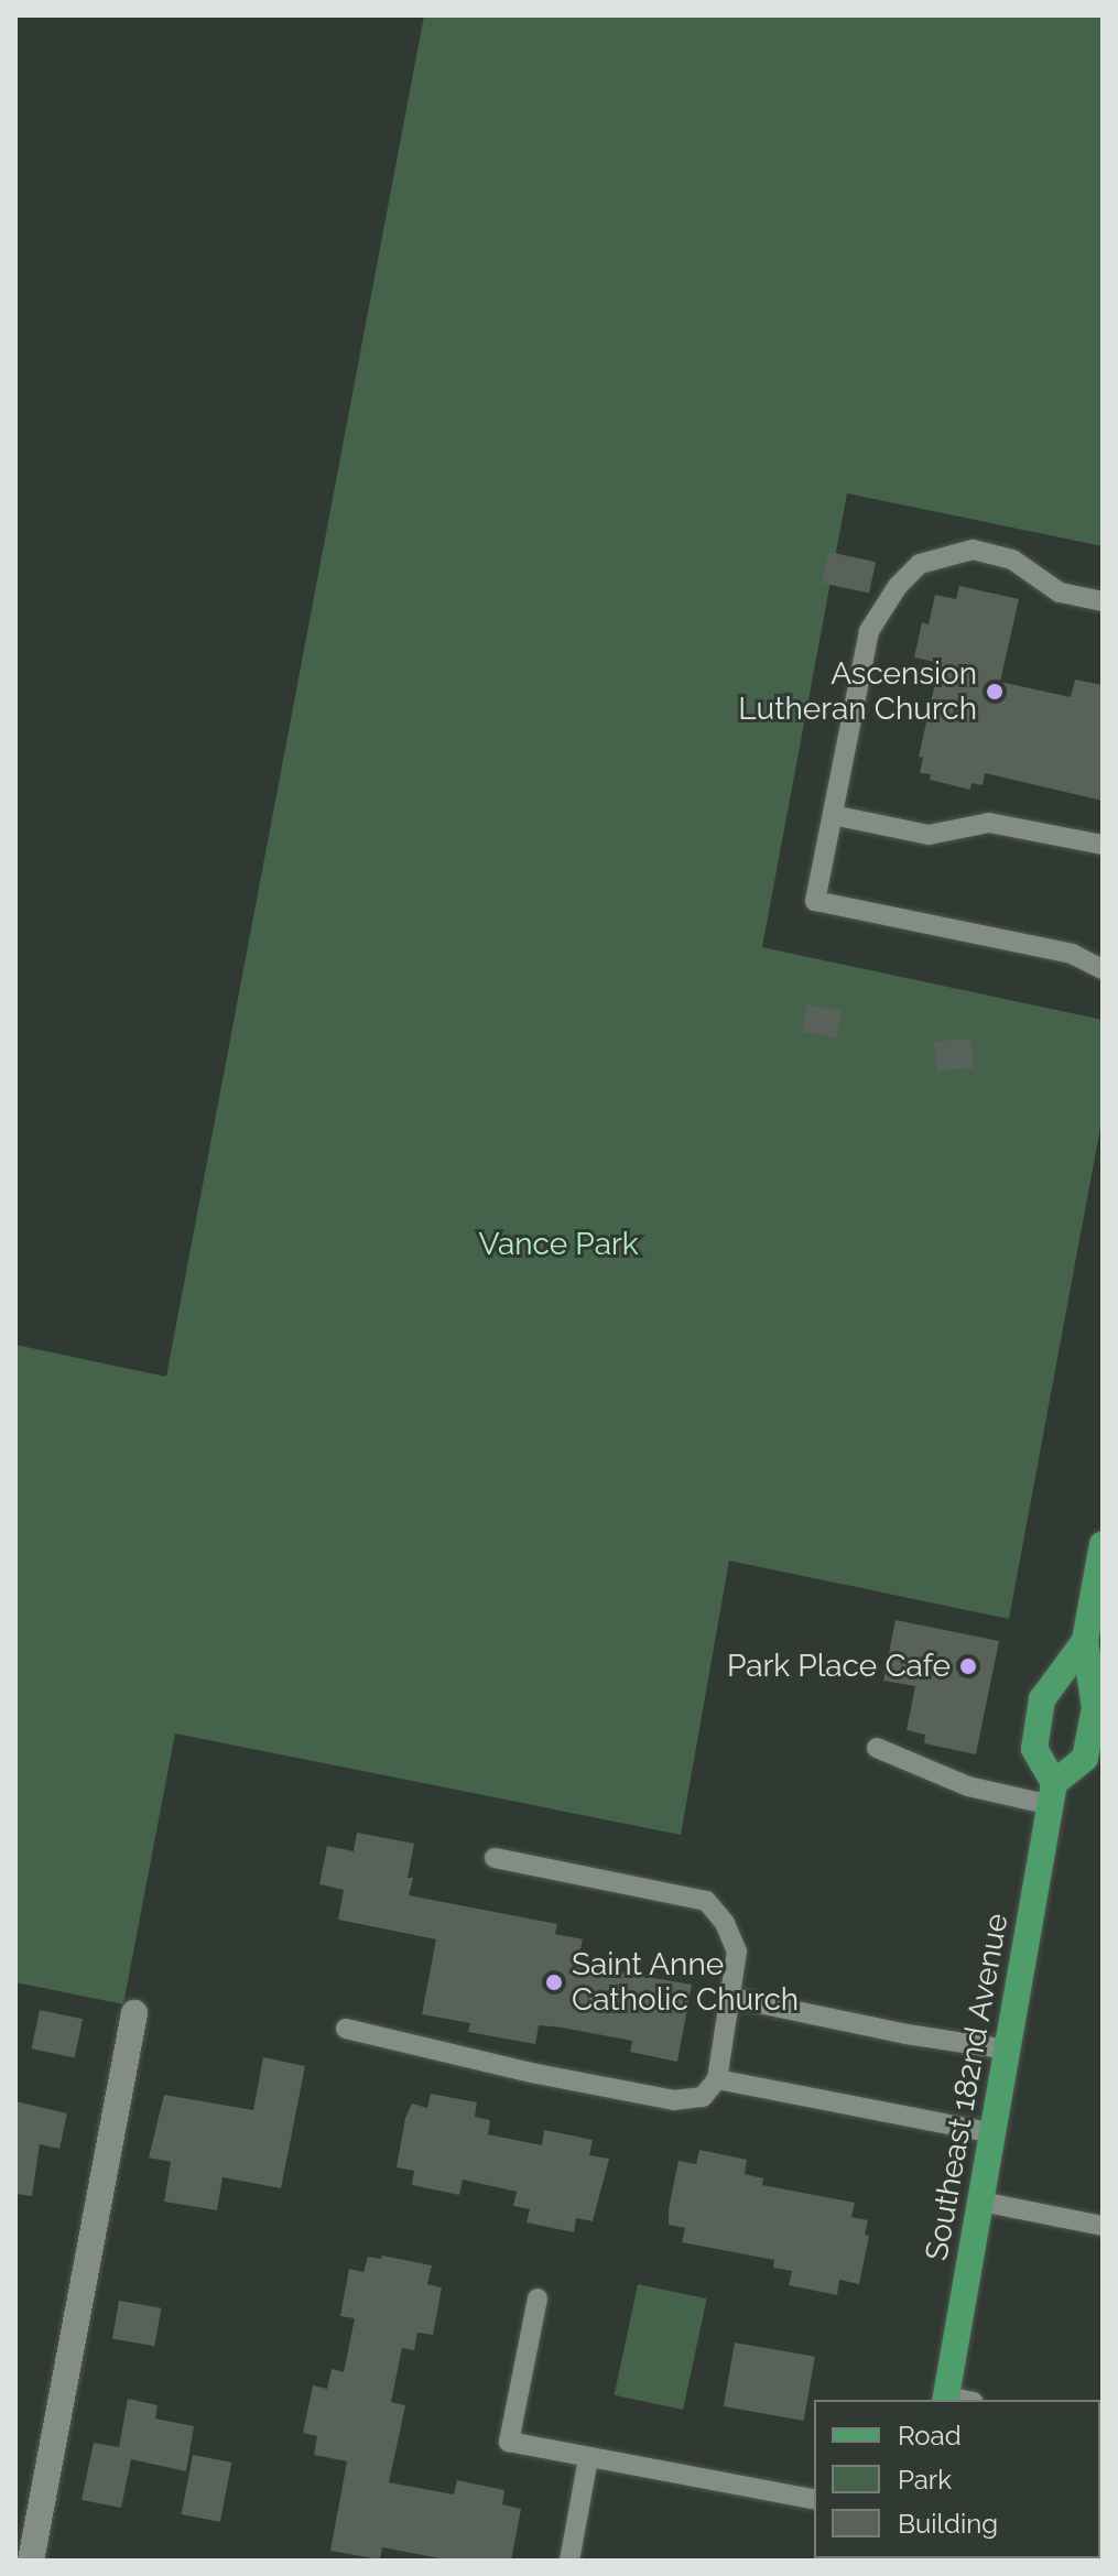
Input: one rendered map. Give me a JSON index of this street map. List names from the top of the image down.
{
  "streets": {
    "main road": ["Southeast 182nd Avenue"]
  },
  "parks": ["Vance Park"],
  "places": ["Ascension Lutheran Church", "Park Place Cafe", "Saint Anne Catholic Church"],
  "legend": ["Road", "Park", "Building"]
}
